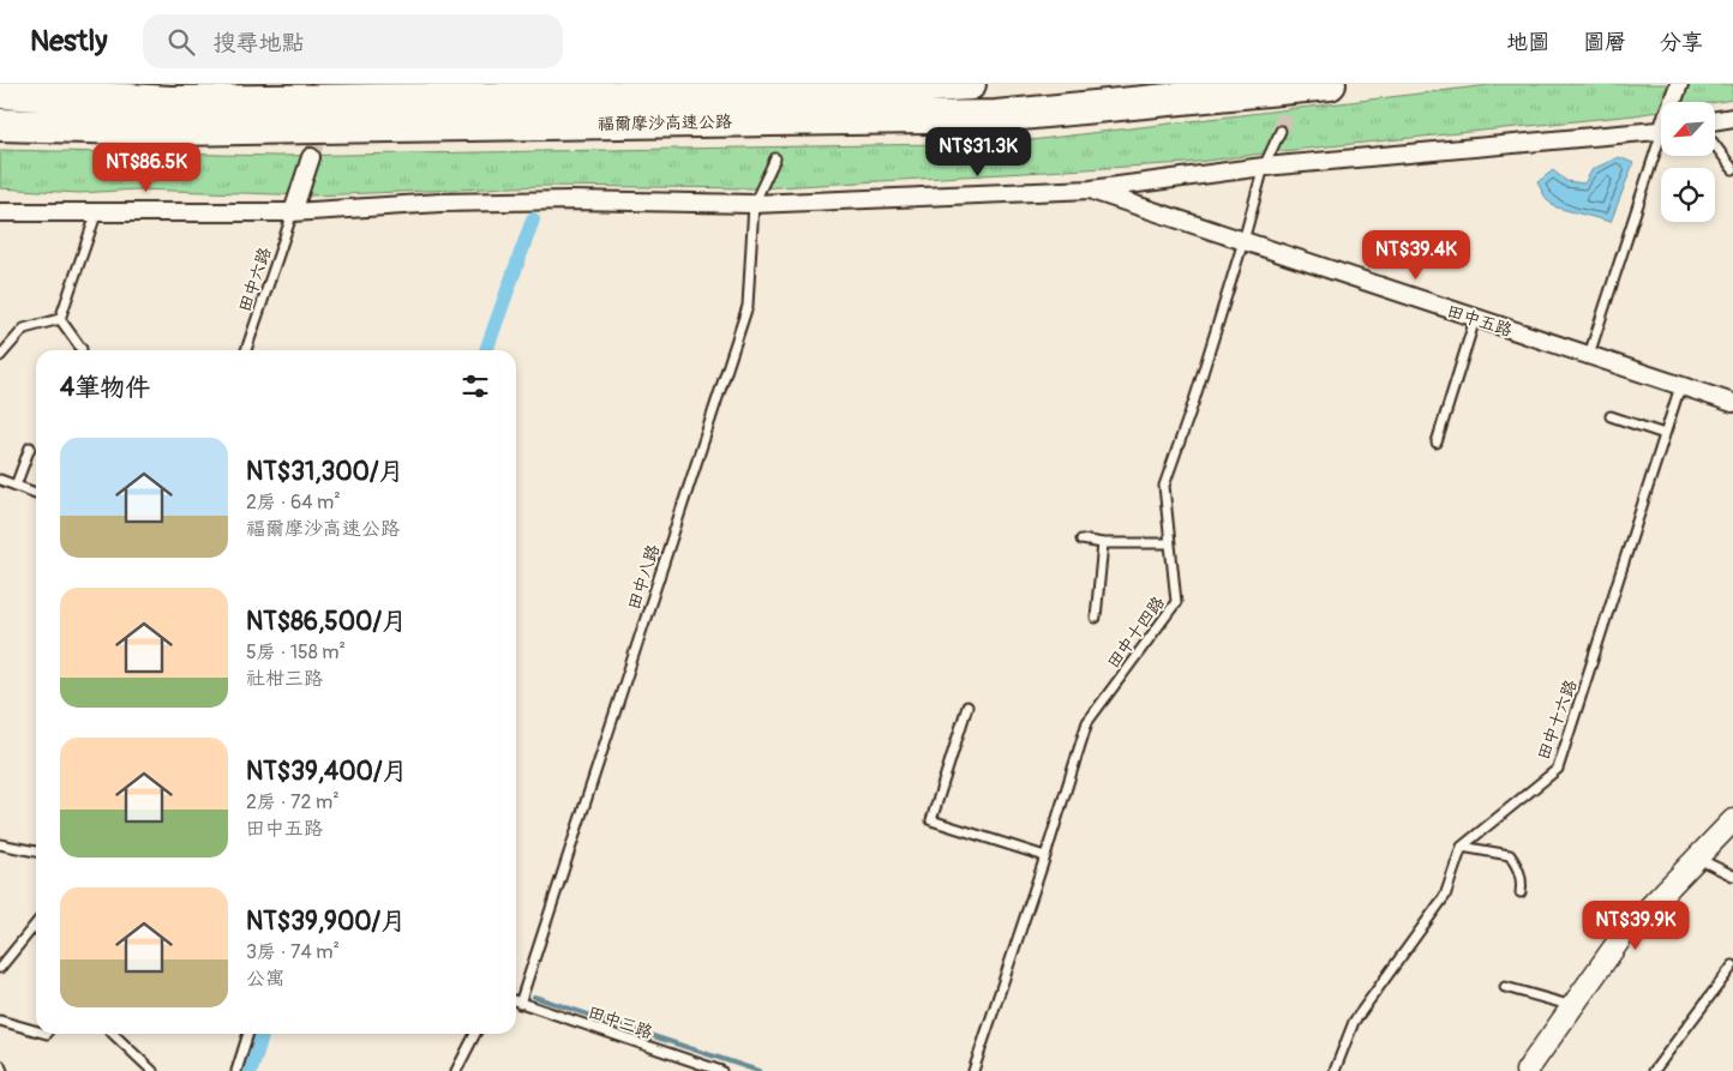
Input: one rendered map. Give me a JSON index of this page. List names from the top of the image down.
{
  "streets": {
    "highway": ["福爾摩沙高速公路"],
    "street": ["田中五路"],
    "lane": [
      "田中六路",
      "田中八路",
      "田中十四路",
      "田中十六路",
      "田中三路"
    ]
  },
  "crossings": [
    ["田中五路", "田中十四路"],
    ["田中五路", "田中十六路"],
    ["田中八路", "田中三路"]
  ],
  "north": "bottom left",
  "page": {
    "header": "Nestly",
    "search": "搜尋地點",
    "nav": ["地圖", "圖層", "分享"],
    "price": [
      "NT$31.3K",
      "NT$86.5K",
      "NT$39.4K",
      "NT$39.9K"
    ],
    "heading": "4筆物件",
    "list": [
      {
        "name": "NT$31,300/月",
        "note": "2房 · 64 m² · 福爾摩沙高速公路"
      },
      {
        "name": "NT$86,500/月",
        "note": "5房 · 158 m² · 社柑三路"
      },
      {
        "name": "NT$39,400/月",
        "note": "2房 · 72 m² · 田中五路"
      },
      {
        "name": "NT$39,900/月",
        "note": "3房 · 74 m² · 公寓"
      }
    ]
  }
}
